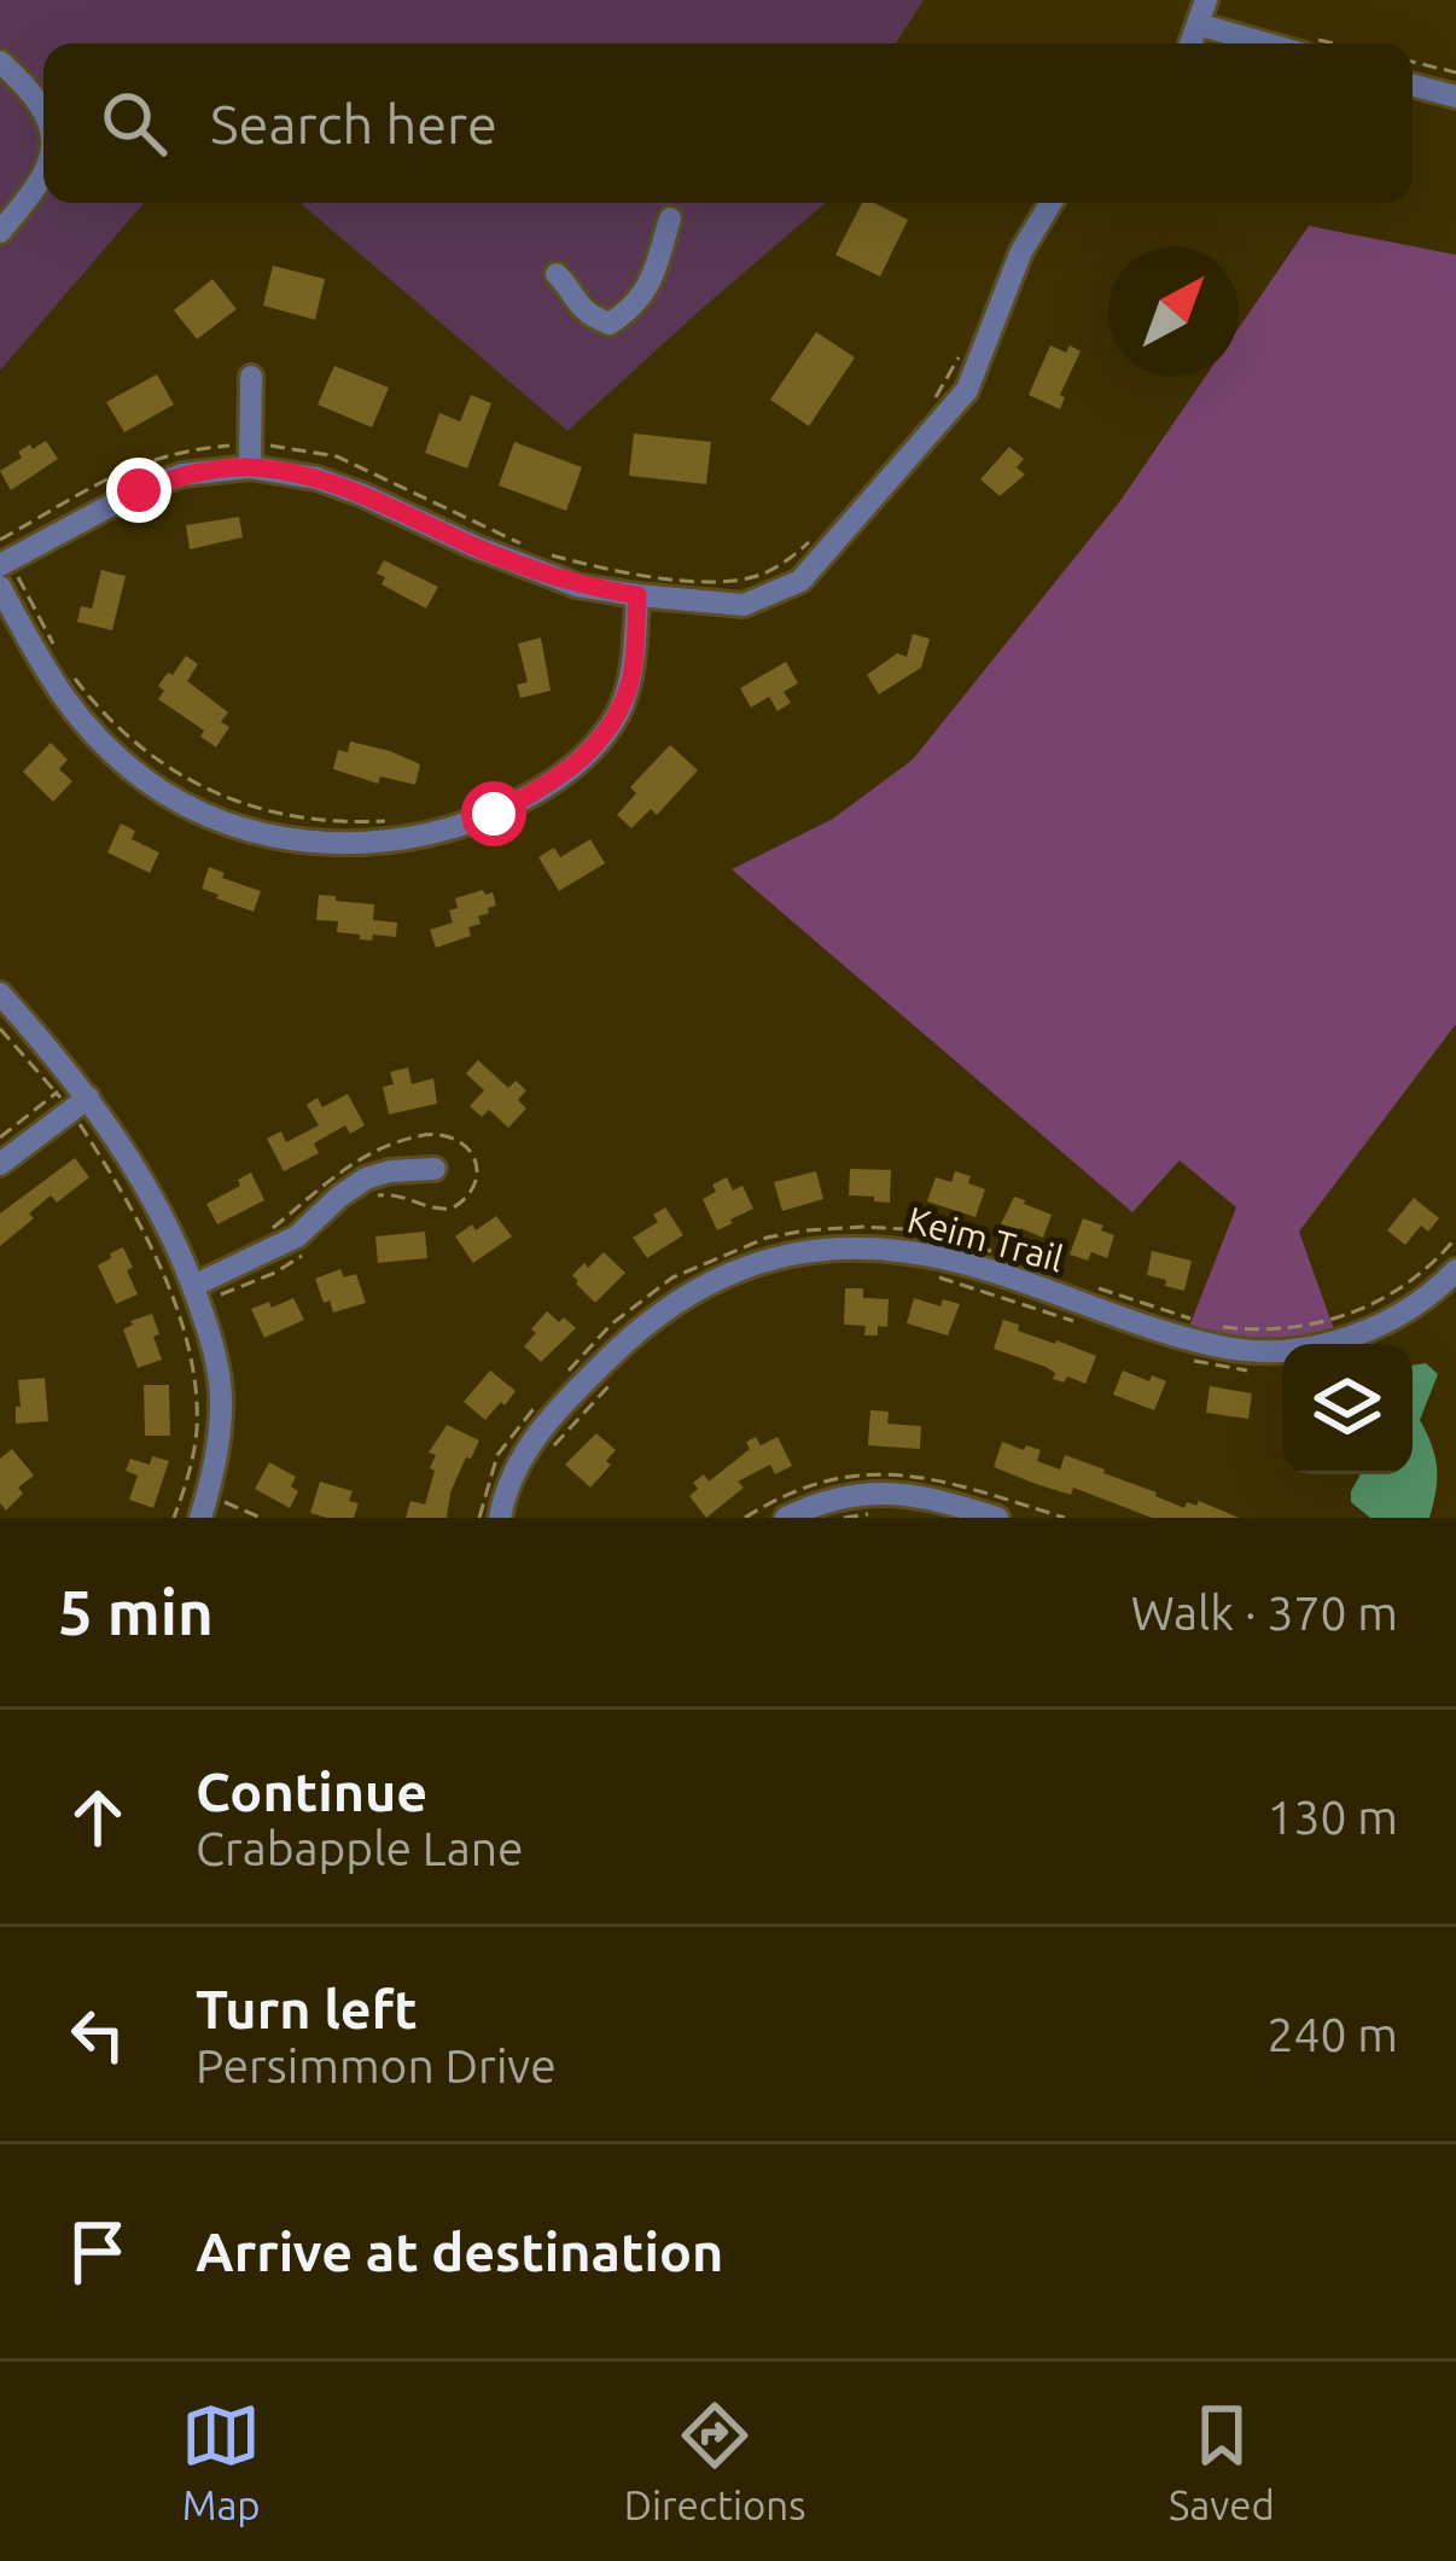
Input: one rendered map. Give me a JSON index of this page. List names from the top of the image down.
{
  "streets": {
    "street": ["Keim Trail"]
  },
  "north": "top right",
  "page": {
    "search": "Search here",
    "heading": ["5 min", "Walk · 370 m"],
    "list": [
      ["Continue", "Crabapple Lane", "130 m"],
      ["Turn left", "Persimmon Drive", "240 m"],
      "Arrive at destination"
    ],
    "nav": ["Map", "Directions", "Saved"]
  }
}
